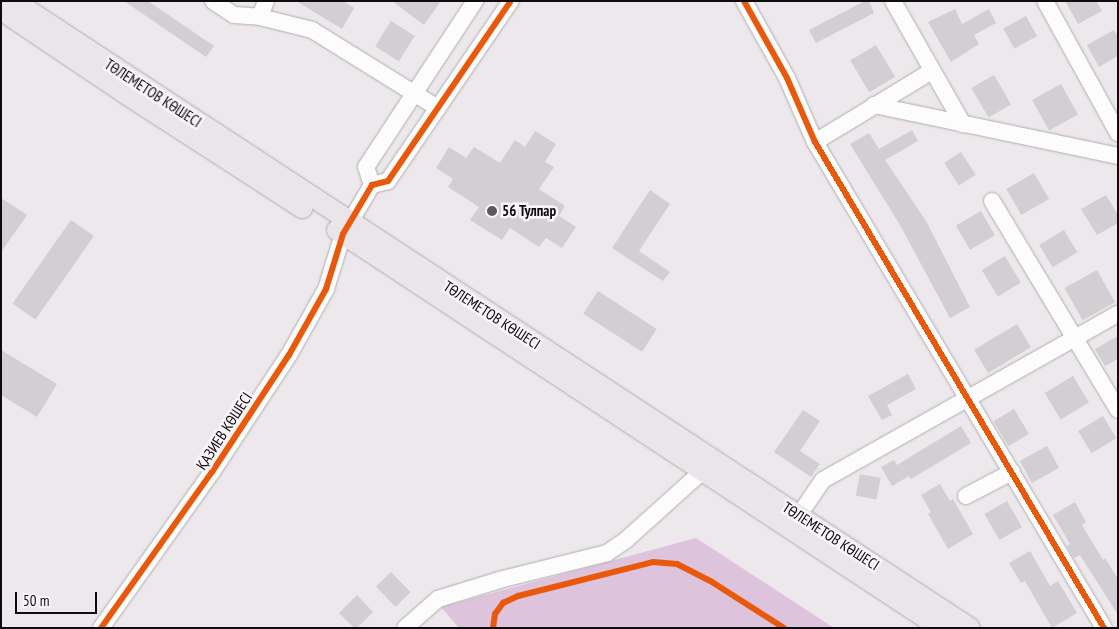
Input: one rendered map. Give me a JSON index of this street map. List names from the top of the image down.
{
  "streets": {
    "main road": ["ТӨЛЕМЕТОВ КӨШЕСІ"],
    "street": ["ҚАЗИЕВ КӨШЕСІ"]
  },
  "crossings": [
    ["ТӨЛЕМЕТОВ КӨШЕСІ", "ҚАЗИЕВ КӨШЕСІ"]
  ],
  "places": ["56 Тулпар"],
  "scale_bar": "50 m"
}
